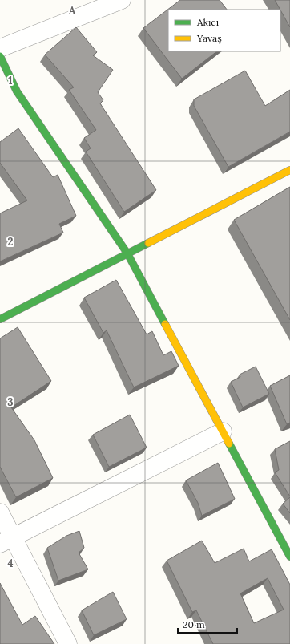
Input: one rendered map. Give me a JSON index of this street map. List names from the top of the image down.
{
  "legend": ["Akıcı", "Yavaş"],
  "scale_bar": "20 m",
  "grid": {
    "columns": ["A"],
    "rows": [
      "1",
      "2",
      "3",
      "4"
    ]
  }
}
